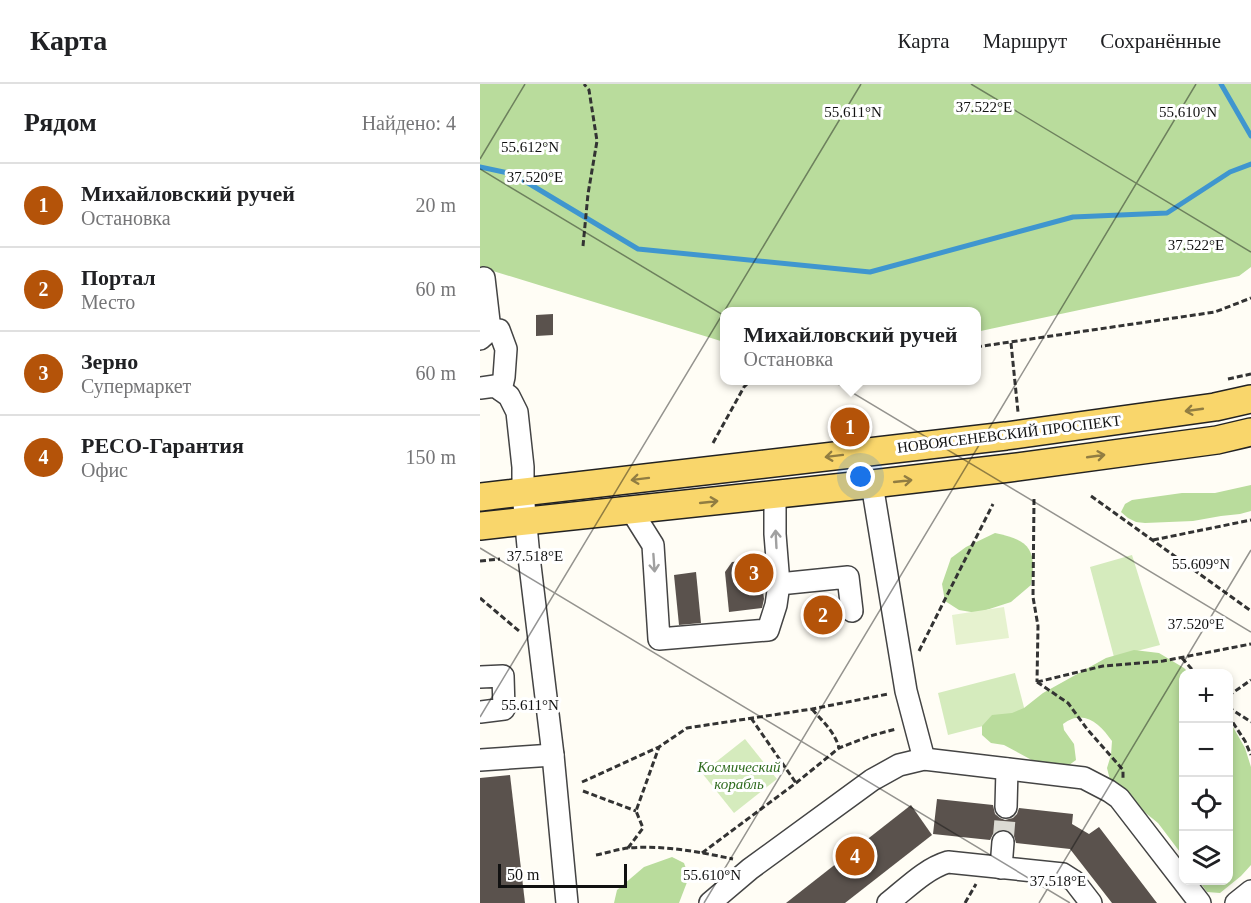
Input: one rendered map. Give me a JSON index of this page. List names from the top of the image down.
{
  "streets": {
    "main road": ["НОВОЯСЕНЕВСКИЙ ПРОСПЕКТ"]
  },
  "parks": ["Космический корабль"],
  "scale_bar": "50 m",
  "page": {
    "header": "Карта",
    "nav": ["Карта", "Маршрут", "Сохранённые"],
    "heading": ["Рядом", "Найдено: 4"],
    "list": [
      {
        "mark": "1",
        "name": "Михайловский ручей",
        "note": "Остановка",
        "value": "20 m"
      },
      {
        "mark": "2",
        "name": "Портал",
        "note": "Место",
        "value": "60 m"
      },
      {
        "mark": "3",
        "name": "Зерно",
        "note": "Супермаркет",
        "value": "60 m"
      },
      {
        "mark": "4",
        "name": "РЕСО-Гарантия",
        "note": "Офис",
        "value": "150 m"
      }
    ],
    "popup": ["Михайловский ручей", "Остановка"],
    "pins": [
      "1",
      "3",
      "2",
      "4"
    ],
    "map_buttons": ["+", "−"],
    "scale": "50 m"
  },
  "coordinates": [
    "37.522°E",
    "55.611°N",
    "55.610°N",
    "55.612°N",
    "37.520°E",
    "37.518°E",
    "55.609°N"
  ]
}
